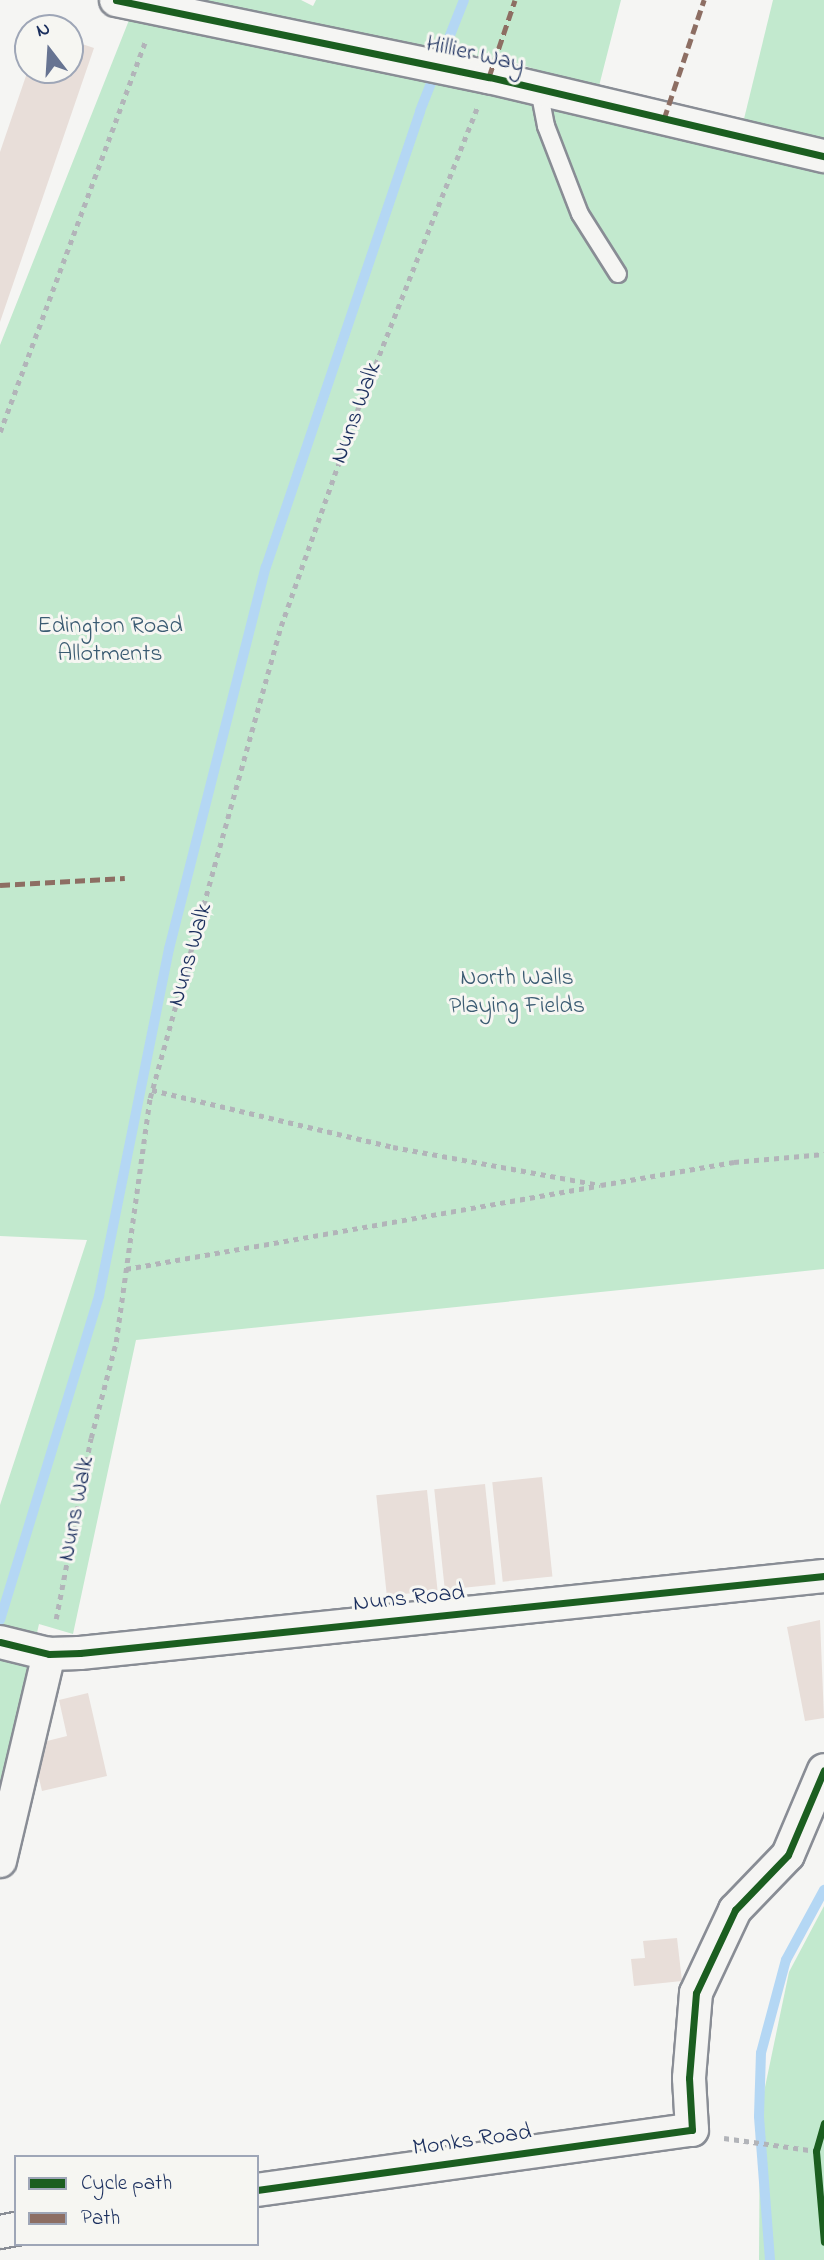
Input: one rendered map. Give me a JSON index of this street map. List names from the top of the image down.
{
  "streets": {
    "street": ["Hillier Way", "Nuns Road", "Monks Road"],
    "path": ["Nuns Walk"]
  },
  "crossings": [
    ["Hillier Way", "Nuns Walk"],
    ["Nuns Walk", "Nuns Road"]
  ],
  "parks": ["Edington Road Allotments", "North Walls Playing Fields"],
  "legend": ["Cycle path", "Path"],
  "north": "top"
}
